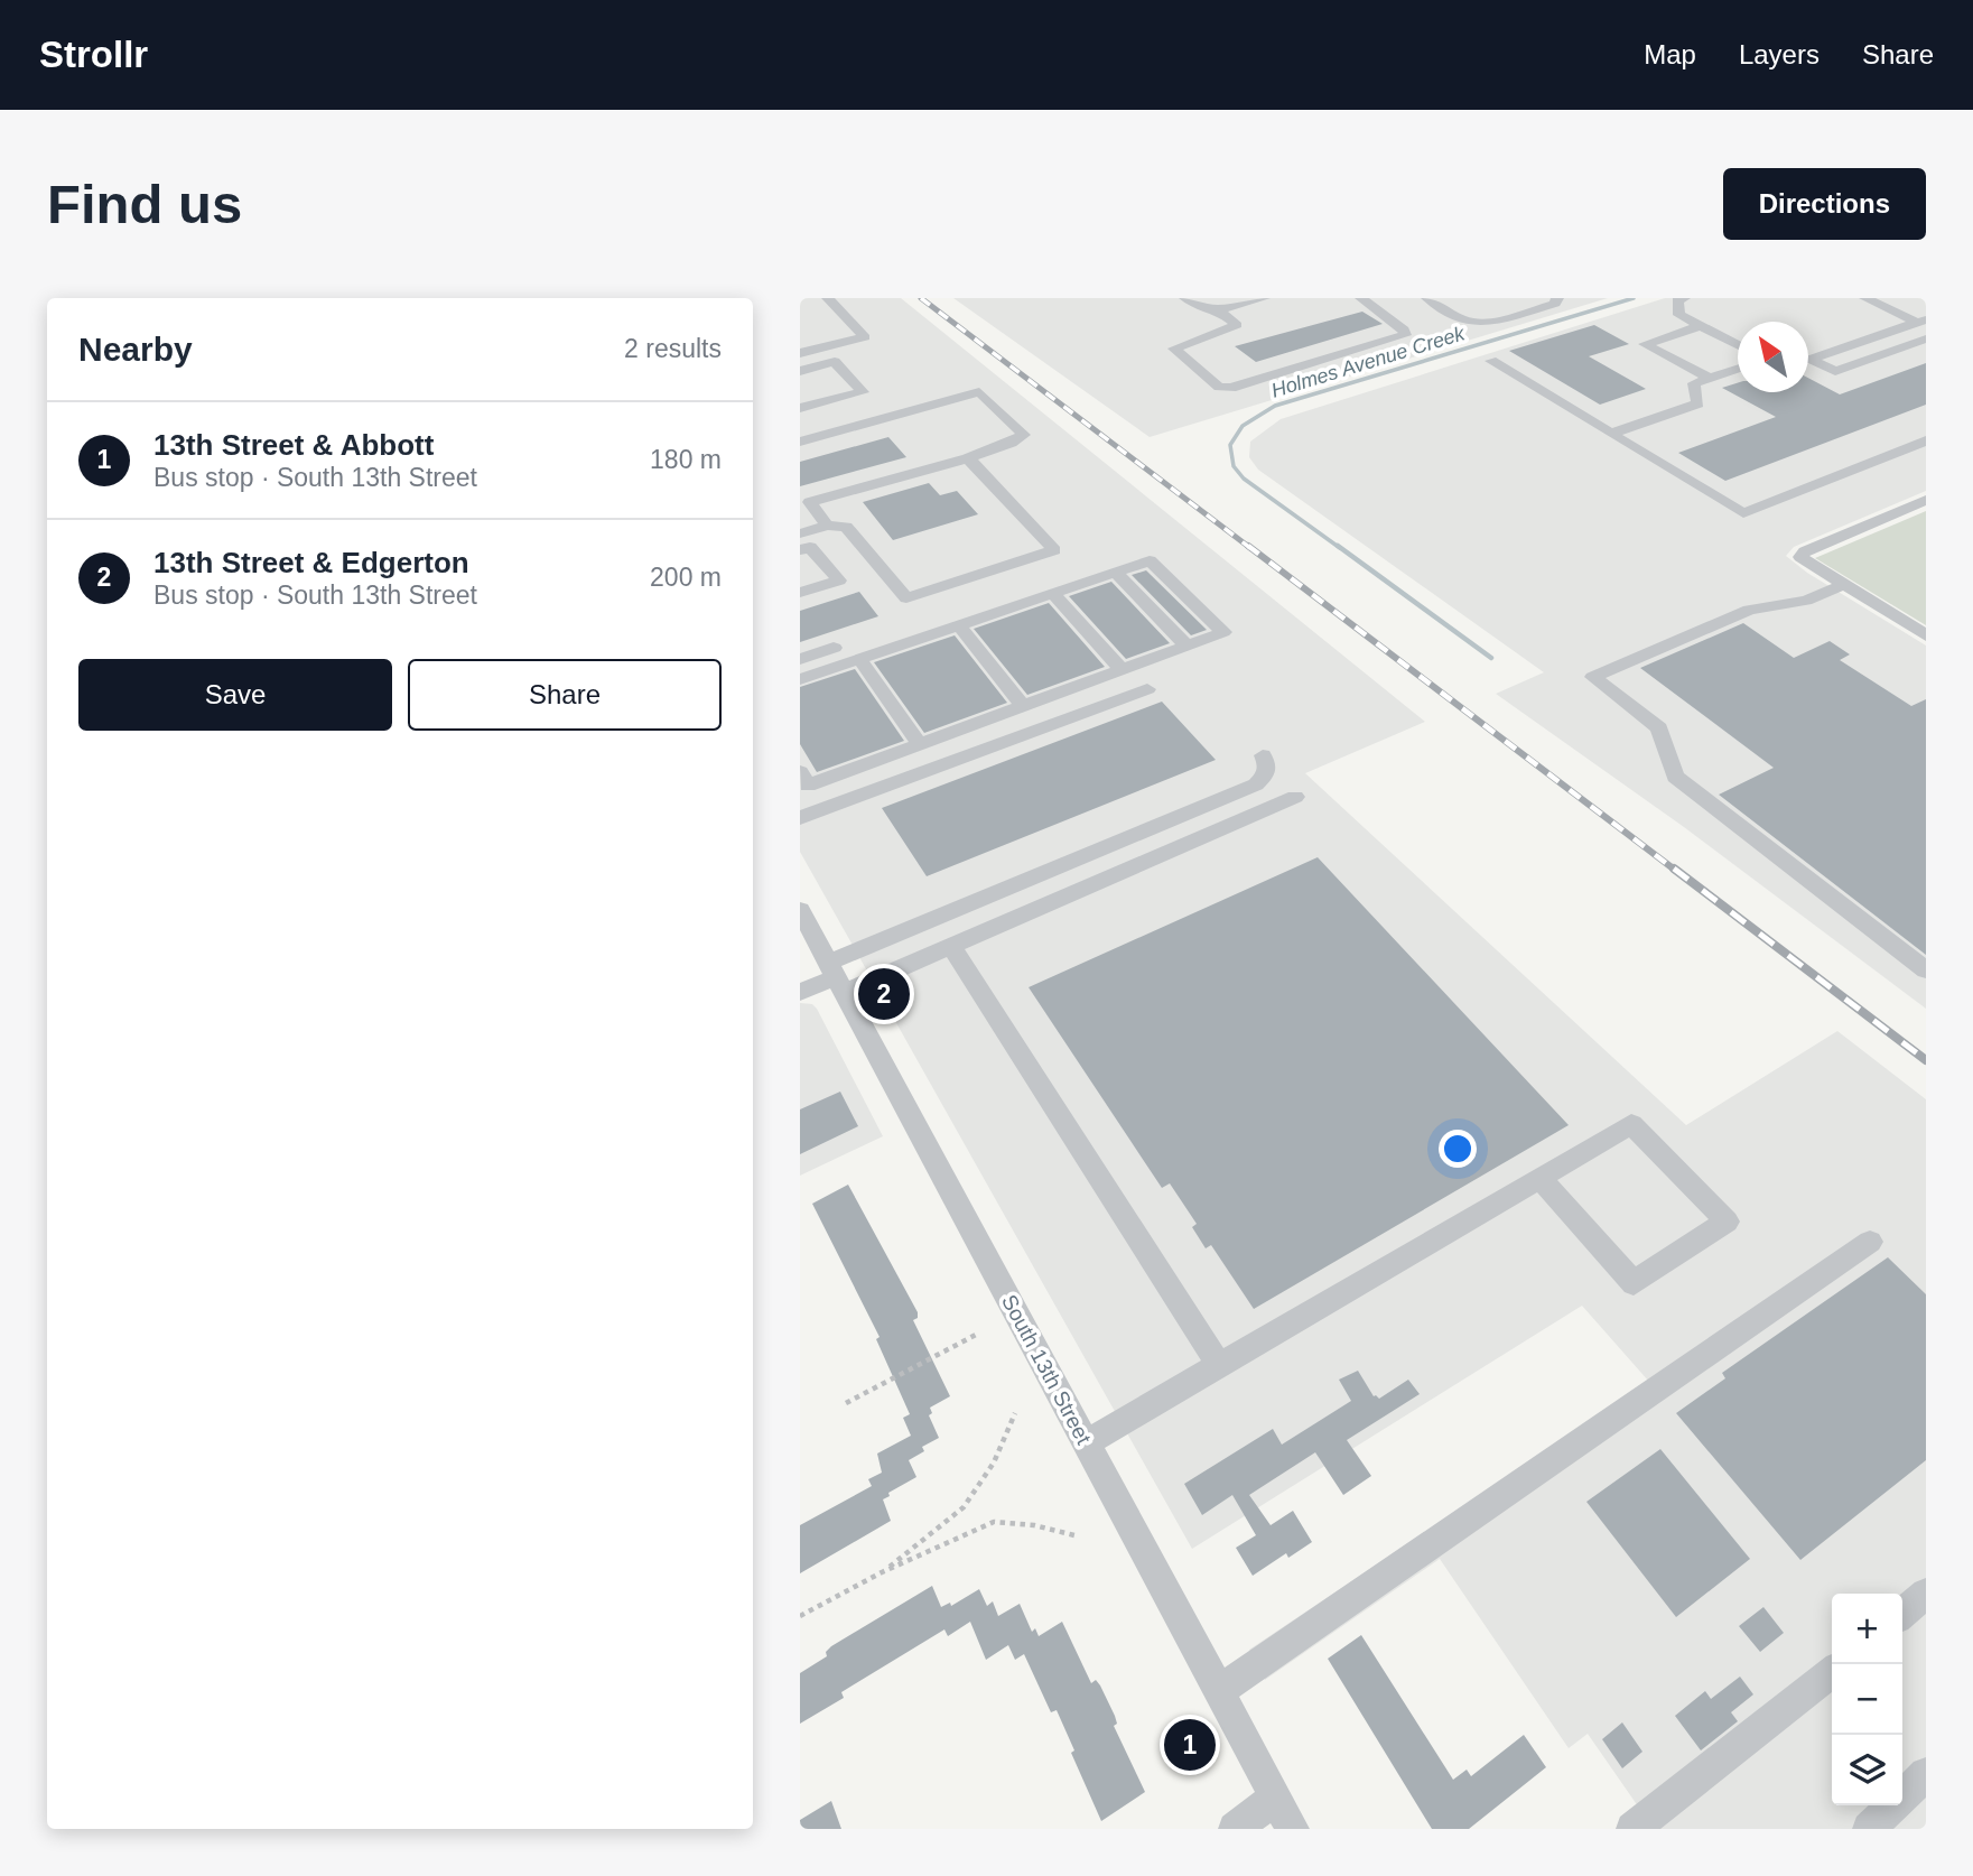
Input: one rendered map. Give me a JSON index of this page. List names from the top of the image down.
{
  "streets": {
    "street": ["South 13th Street"]
  },
  "water": ["Holmes Avenue Creek"],
  "north": "top left",
  "page": {
    "header": "Strollr",
    "nav": ["Map", "Layers", "Share"],
    "buttons": [
      "Directions",
      ["Save", "Share"]
    ],
    "title": "Find us",
    "heading": ["Nearby", "2 results"],
    "list": [
      {
        "mark": "1",
        "name": "13th Street & Abbott",
        "note": "Bus stop · South 13th Street",
        "value": "180 m"
      },
      {
        "mark": "2",
        "name": "13th Street & Edgerton",
        "note": "Bus stop · South 13th Street",
        "value": "200 m"
      }
    ],
    "pins": ["2", "1"],
    "map_buttons": ["+", "−"]
  }
}
